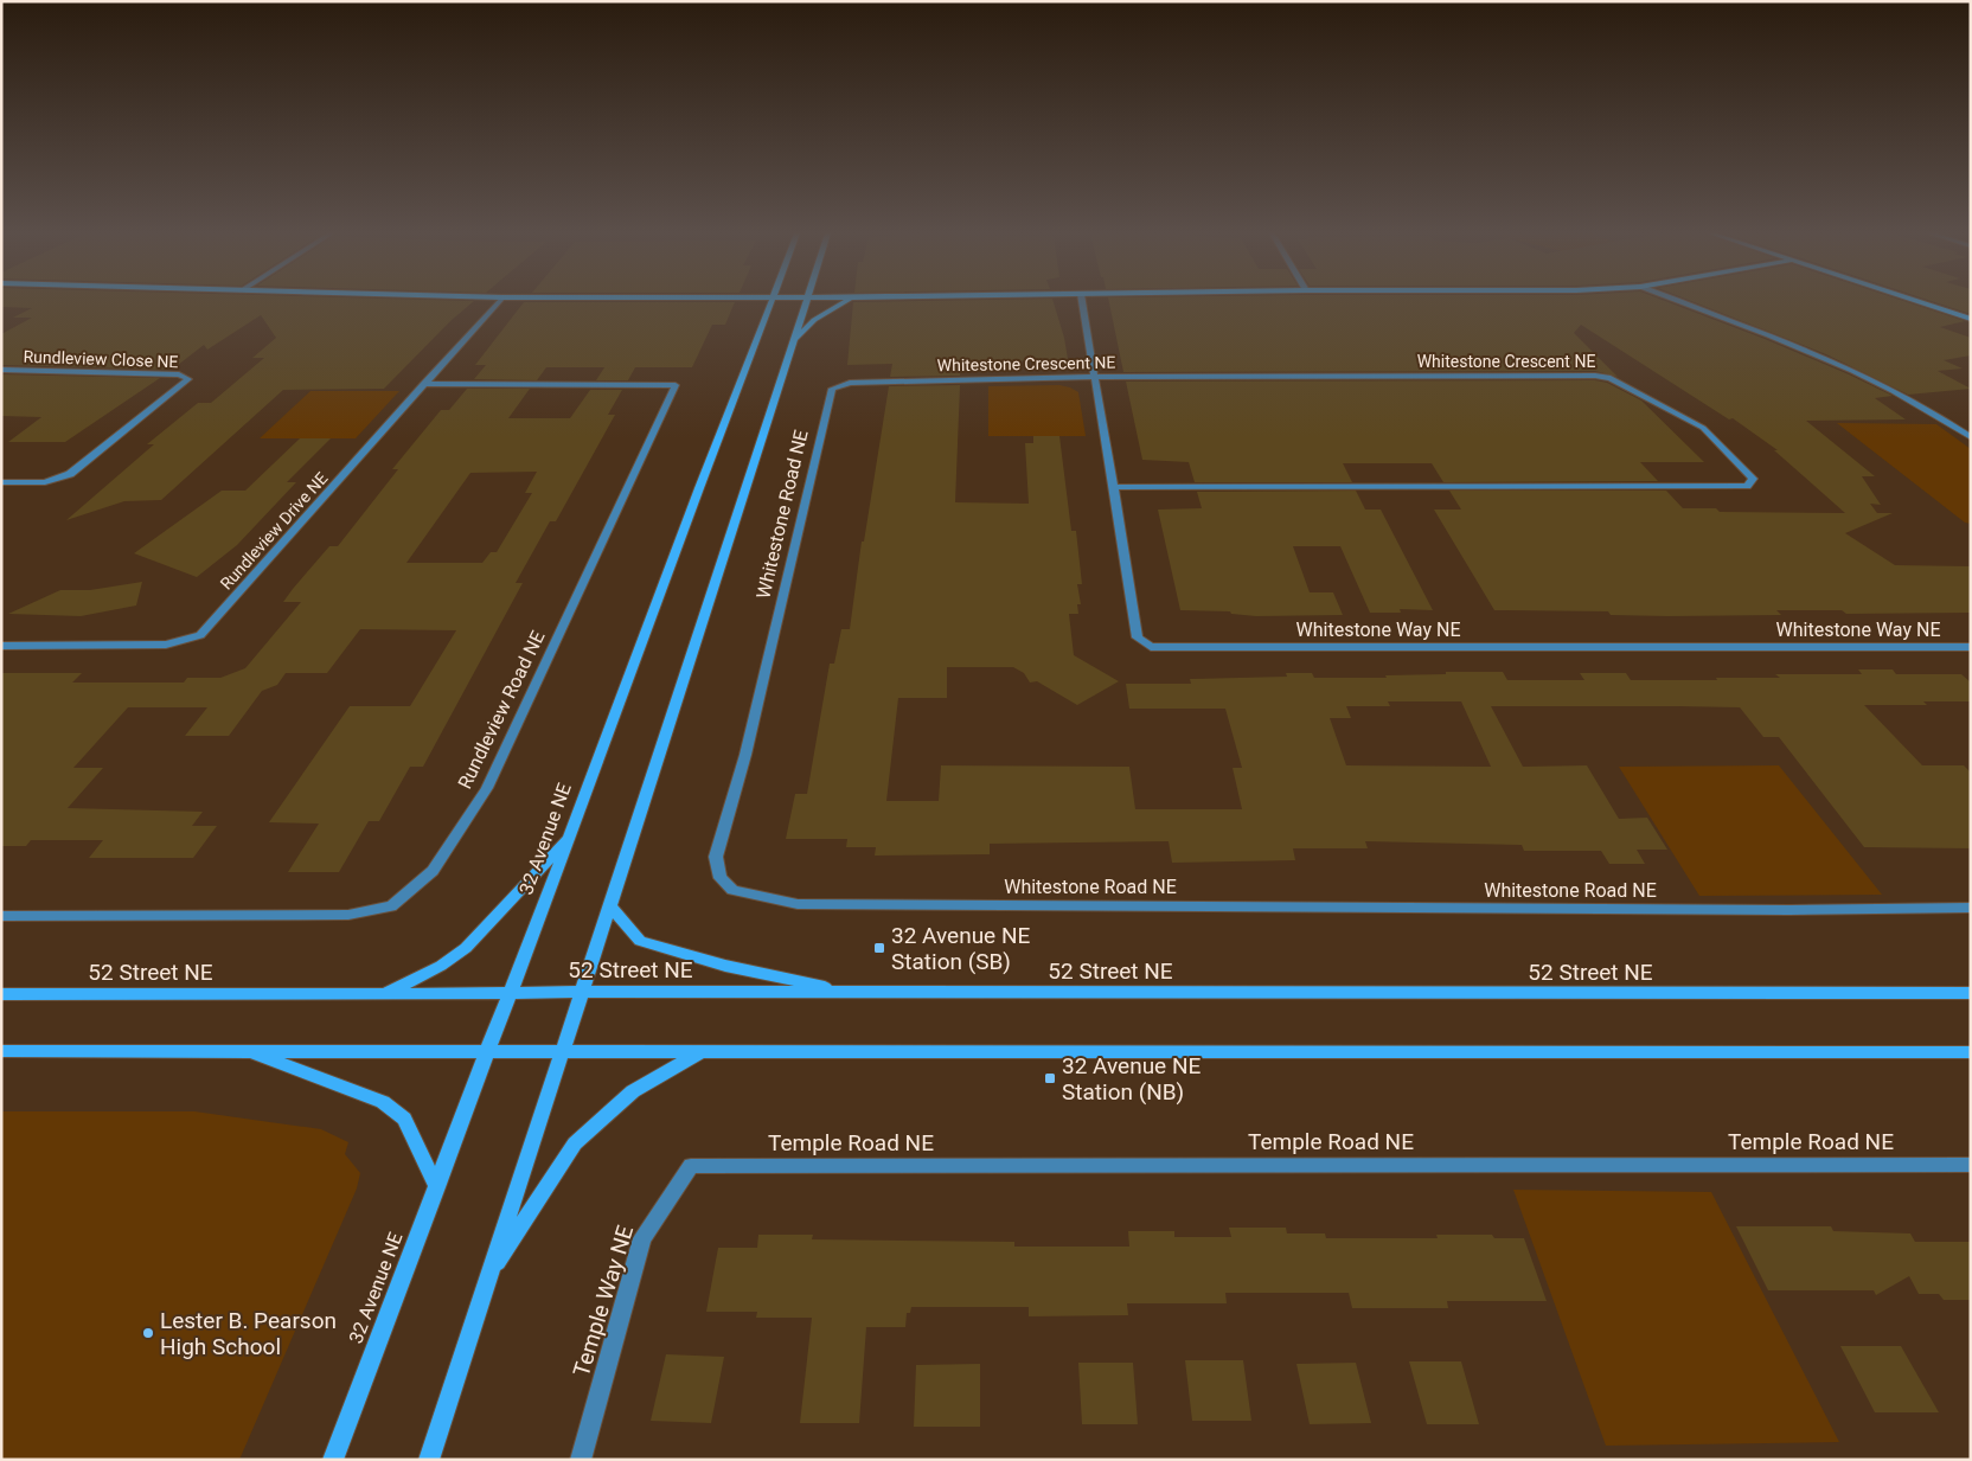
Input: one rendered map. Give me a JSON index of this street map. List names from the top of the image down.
{
  "streets": {
    "main road": ["32 Avenue NE", "52 Street NE"],
    "street": [
      "Rundleview Close NE",
      "Whitestone Crescent NE",
      "Whitestone Road NE",
      "Rundleview Drive NE",
      "Whitestone Way NE",
      "Rundleview Road NE",
      "Temple Road NE",
      "Temple Way NE"
    ]
  },
  "crossings": [
    ["Whitestone Crescent NE", "Whitestone Road NE"],
    ["Whitestone Crescent NE", "Whitestone Way NE"],
    ["Rundleview Drive NE", "Rundleview Road NE"],
    ["32 Avenue NE", "52 Street NE"],
    ["Temple Road NE", "Temple Way NE"]
  ],
  "places": {
    "transit": ["32 Avenue NE Station (SB)", "32 Avenue NE Station (NB)"],
    "other": ["Lester B. Pearson High School"]
  }
}
